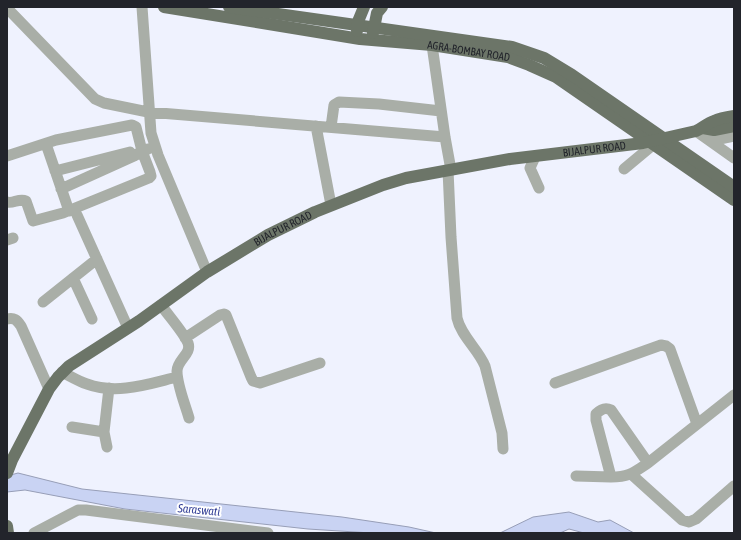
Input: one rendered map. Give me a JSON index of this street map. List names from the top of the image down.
{
  "streets": {
    "main road": ["AGRA-BOMBAY ROAD", "BIJALPUR ROAD"]
  },
  "crossings": [
    ["AGRA-BOMBAY ROAD", "BIJALPUR ROAD"]
  ],
  "water": ["Saraswati"]
}
